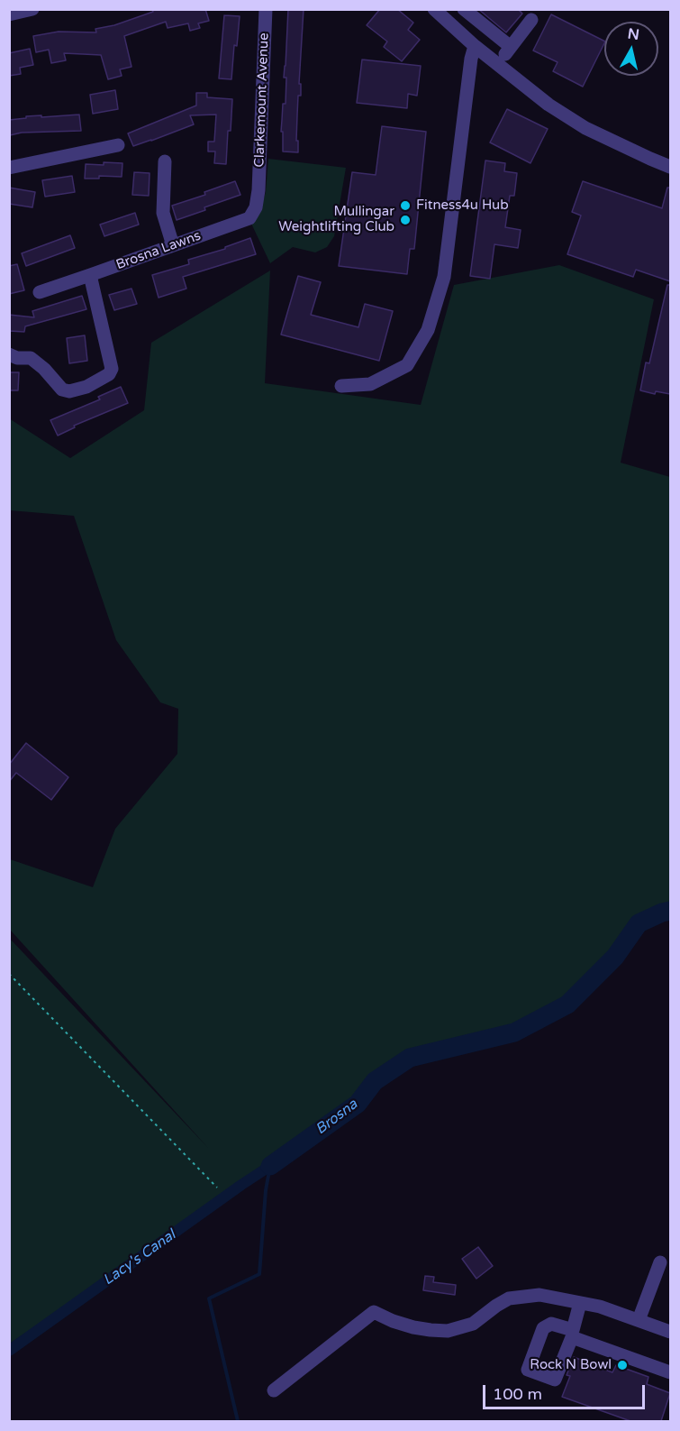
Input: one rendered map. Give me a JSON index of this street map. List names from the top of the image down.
{
  "streets": {
    "street": ["Clarkemount Avenue", "Brosna Lawns"]
  },
  "crossings": [
    ["Clarkemount Avenue", "Brosna Lawns"]
  ],
  "water": ["Brosna", "Lacy's Canal"],
  "places": ["Fitness4u Hub", "Mullingar Weightlifting Club", "Rock N Bowl"],
  "scale_bar": "100 m",
  "north": "top"
}
